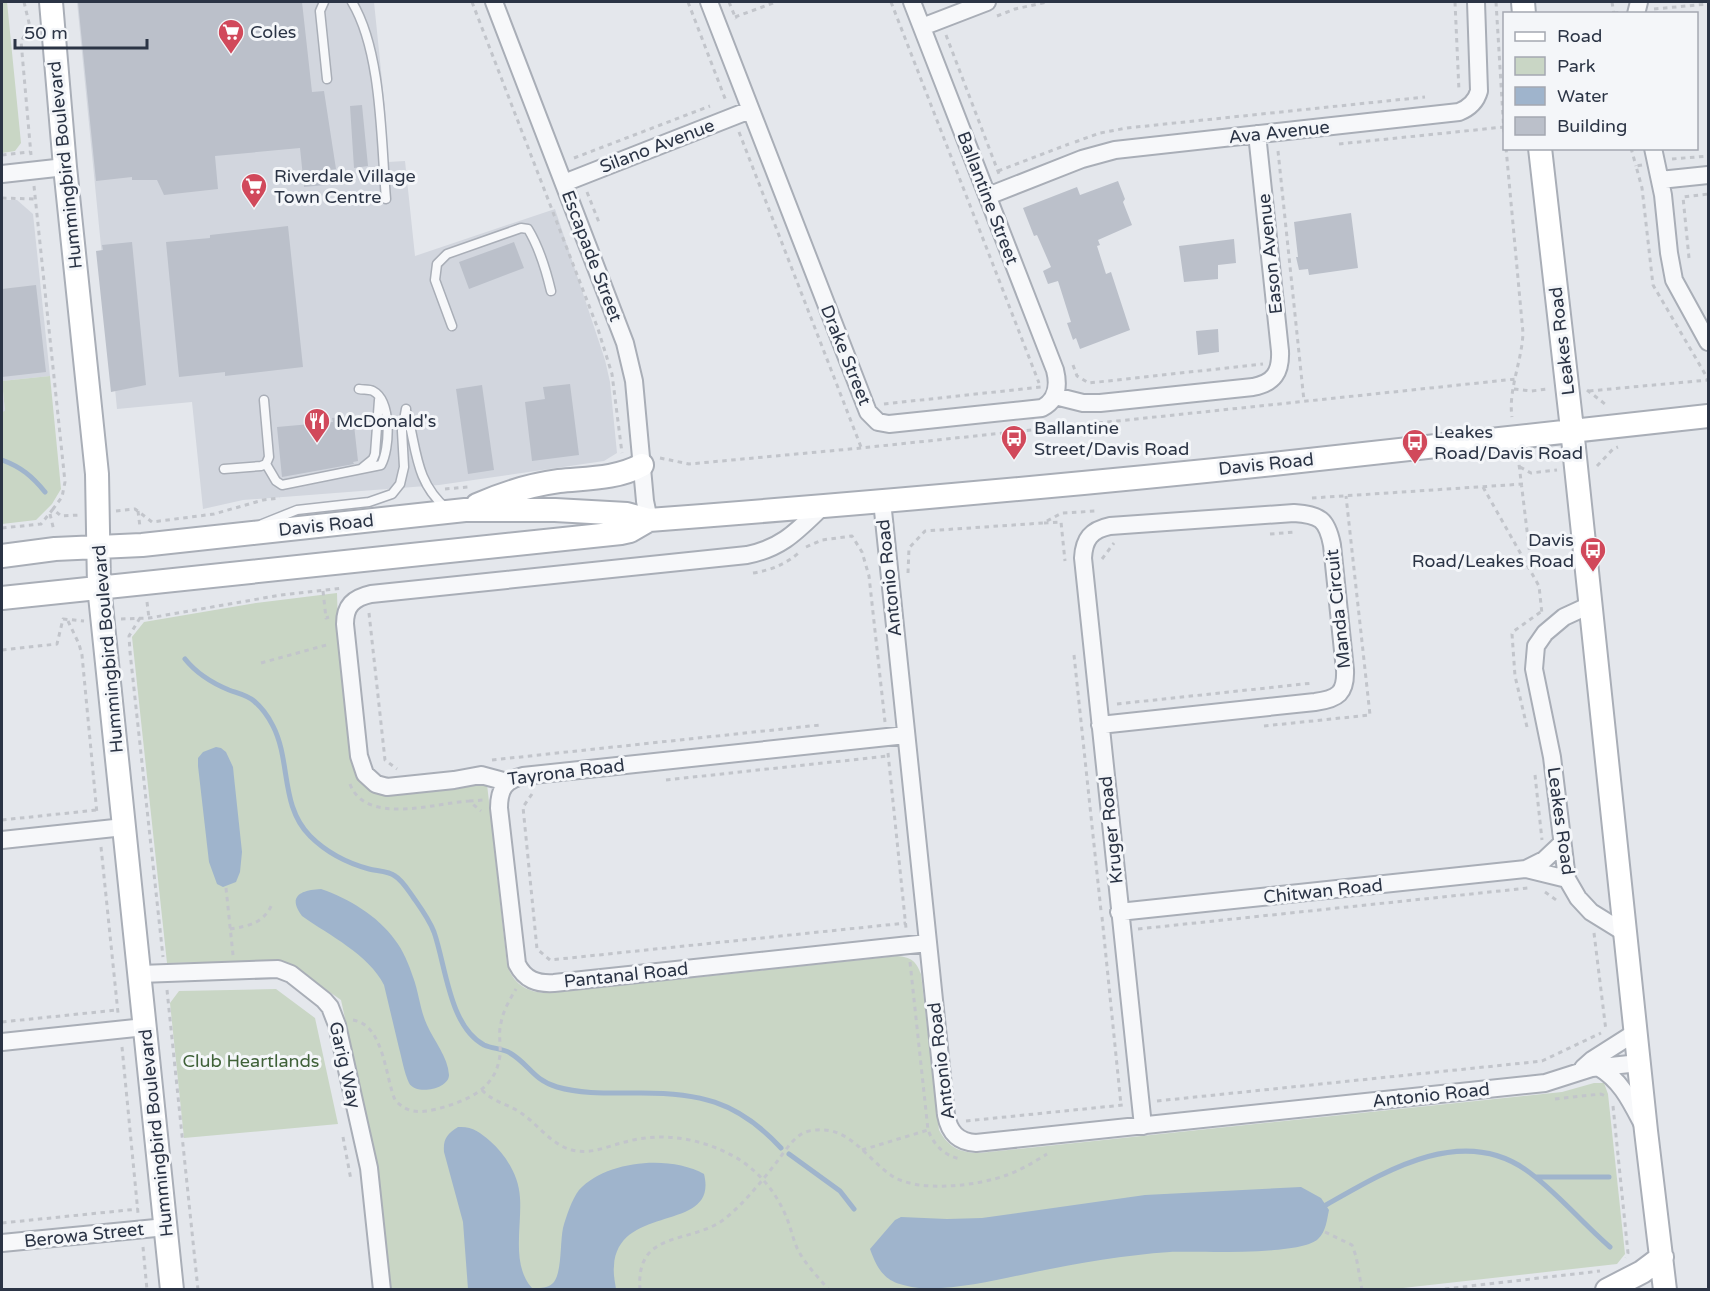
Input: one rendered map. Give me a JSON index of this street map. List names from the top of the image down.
{
  "streets": {
    "main road": ["Hummingbird Boulevard", "Leakes Road", "Davis Road"],
    "street": [
      "Ava Avenue",
      "Silano Avenue",
      "Ballantine Street",
      "Eason Avenue",
      "Escapade Street",
      "Drake Street",
      "Antonio Road",
      "Manda Circuit",
      "Tayrona Road",
      "Kruger Road",
      "Chitwan Road",
      "Pantanal Road",
      "Garig Way",
      "Berowa Street"
    ]
  },
  "crossings": [
    ["Ava Avenue", "Ballantine Street"],
    ["Ava Avenue", "Eason Avenue"],
    ["Silano Avenue", "Escapade Street"],
    ["Silano Avenue", "Drake Street"],
    ["Hummingbird Boulevard", "Davis Road"],
    ["Hummingbird Boulevard", "Garig Way"],
    ["Hummingbird Boulevard", "Berowa Street"],
    ["Ballantine Street", "Drake Street"],
    ["Eason Avenue", "Drake Street"],
    ["Escapade Street", "Davis Road"],
    ["Leakes Road", "Davis Road"],
    ["Leakes Road", "Antonio Road"],
    ["Leakes Road", "Chitwan Road"],
    ["Davis Road", "Antonio Road"],
    ["Davis Road", "Tayrona Road"],
    ["Antonio Road", "Tayrona Road"],
    ["Antonio Road", "Kruger Road"],
    ["Antonio Road", "Pantanal Road"],
    ["Manda Circuit", "Kruger Road"],
    ["Kruger Road", "Chitwan Road"]
  ],
  "parks": ["Club Heartlands"],
  "places": {
    "supermarket": ["Coles", "Riverdale Village Town Centre"],
    "restaurant": ["McDonald's"],
    "bus stop": ["Ballantine Street/Davis Road", "Leakes Road/Davis Road", "Davis Road/Leakes Road"]
  },
  "legend": [
    "Road",
    "Park",
    "Water",
    "Building"
  ],
  "scale_bar": "50 m"
}
